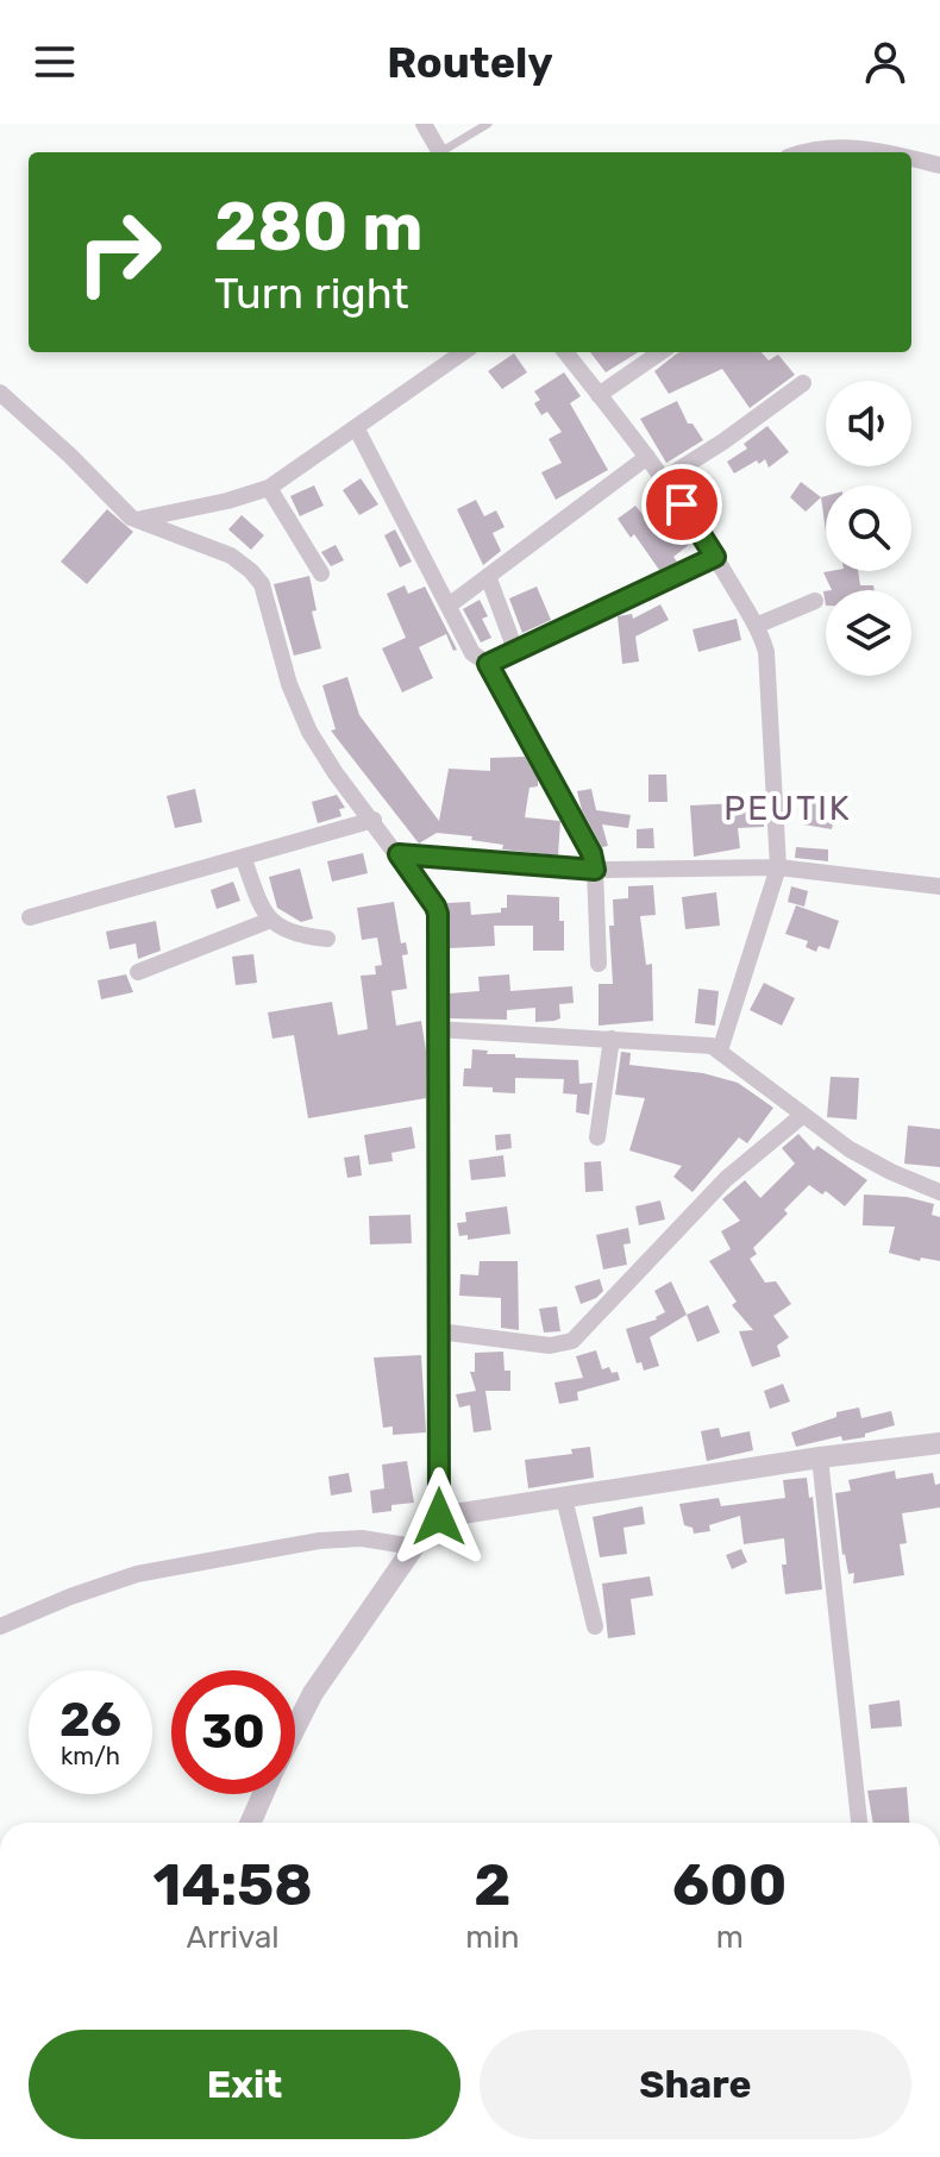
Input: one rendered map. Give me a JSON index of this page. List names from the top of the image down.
{
  "districts": ["PEUTIK"],
  "page": {
    "header": "Routely",
    "turn": ["280 m", "Turn right"],
    "speed": "26 km/h",
    "limit": "30",
    "eta": [
      "14:58",
      "Arrival",
      "2",
      "min",
      "600",
      "m"
    ],
    "buttons": ["Exit", "Share"]
  }
}
